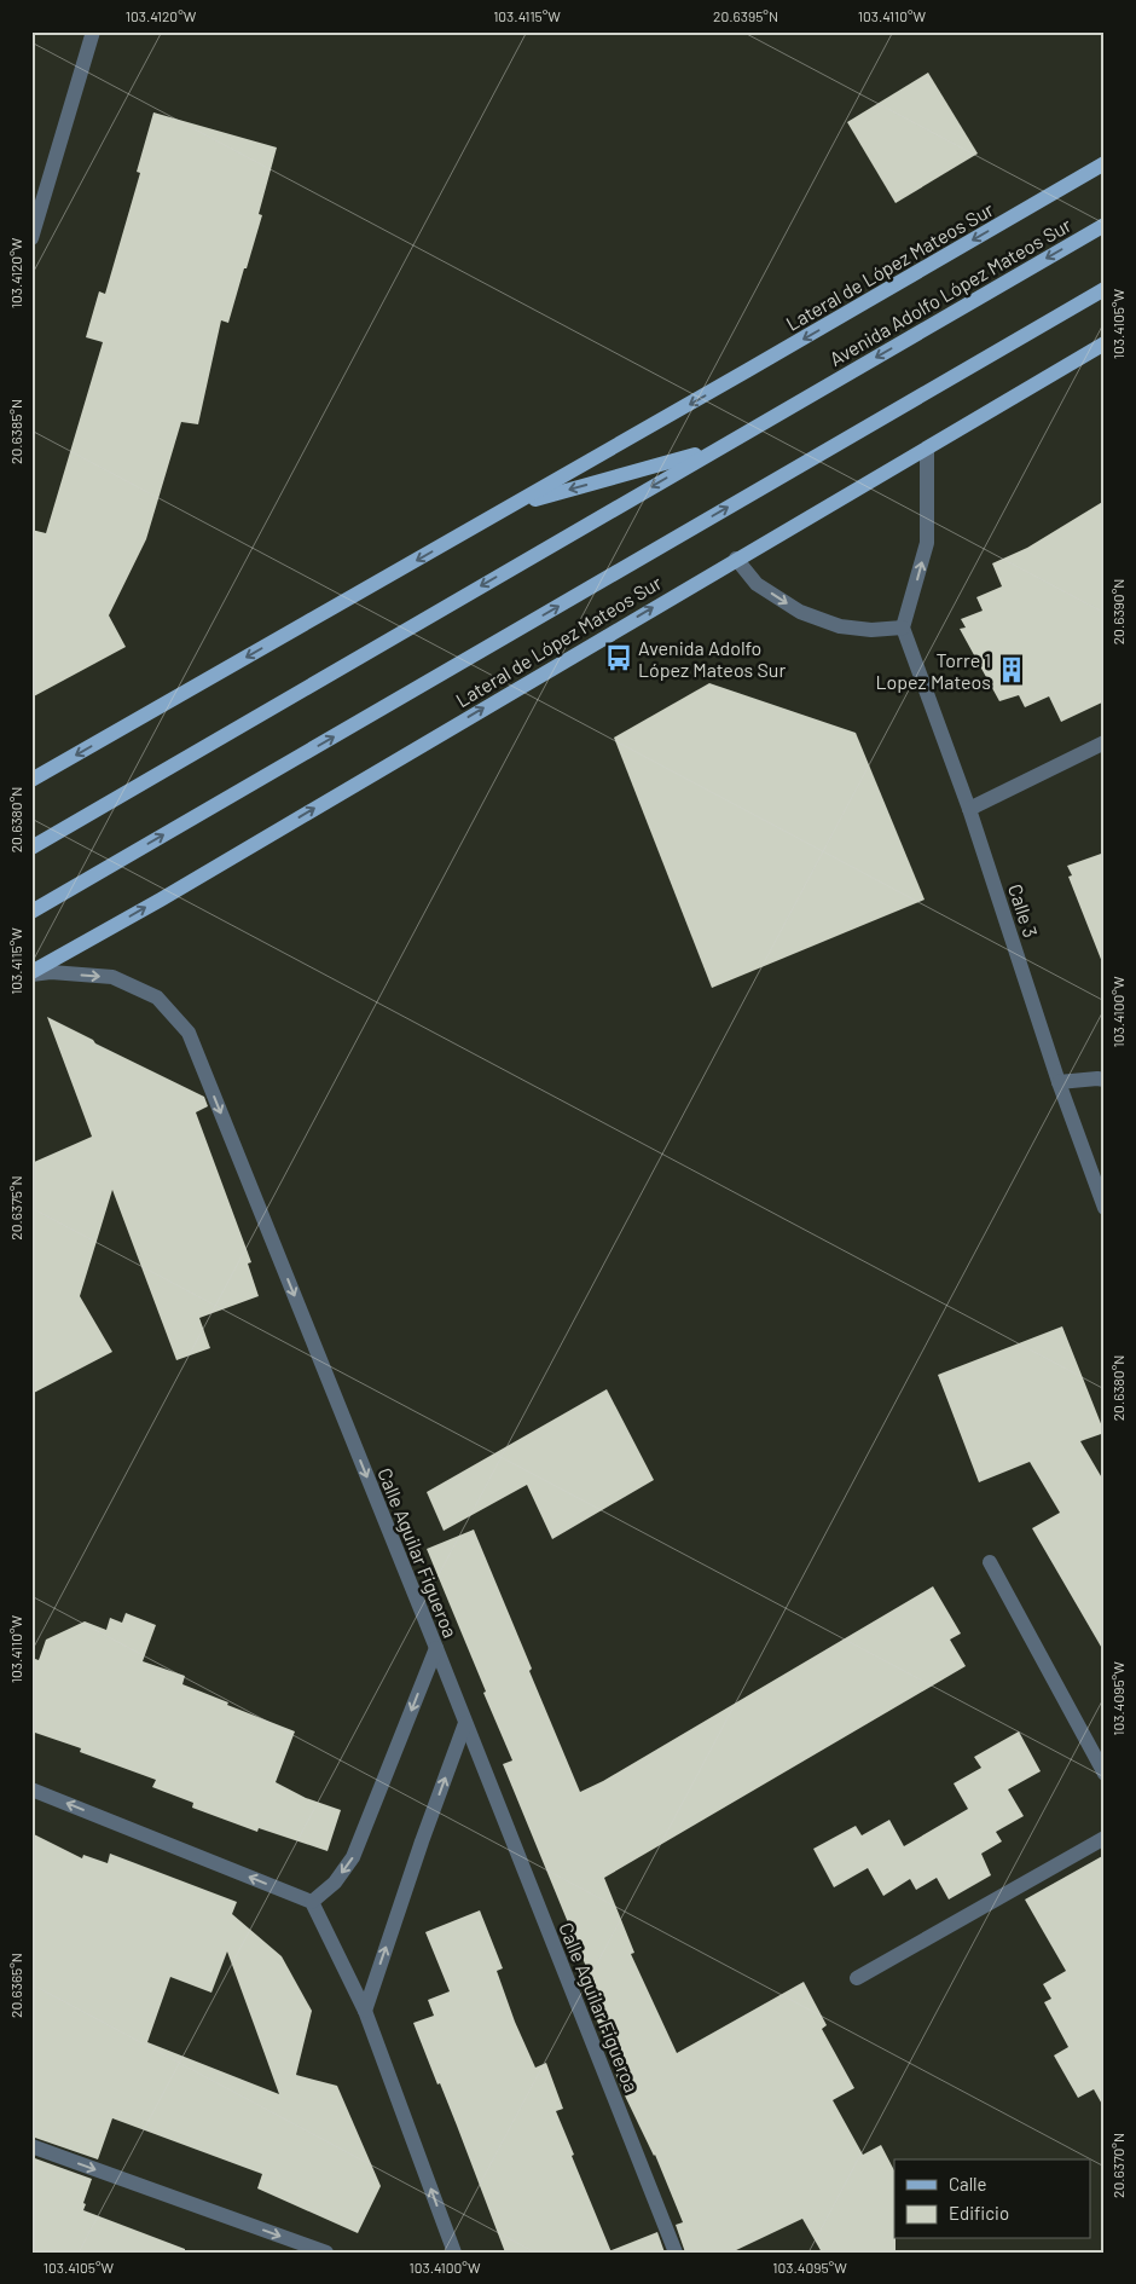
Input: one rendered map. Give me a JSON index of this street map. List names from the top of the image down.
{
  "streets": {
    "main road": ["Lateral de López Mateos Sur", "Avenida Adolfo López Mateos Sur"],
    "street": ["Calle 3", "Calle Aguilar Figueroa"]
  },
  "crossings": [
    ["Lateral de López Mateos Sur", "Calle Aguilar Figueroa"]
  ],
  "one_way": ["Calle Aguilar Figueroa"],
  "places": {
    "bus stop": ["Avenida Adolfo López Mateos Sur"],
    "building": ["Torre 1 Lopez Mateos"]
  },
  "legend": ["Calle", "Edificio"],
  "coordinates": [
    "103.4120°W",
    "103.4115°W",
    "20.6395°N",
    "103.4110°W",
    "103.4105°W",
    "20.6385°N",
    "20.6390°N",
    "20.6380°N",
    "103.4100°W",
    "20.6375°N",
    "103.4095°W",
    "20.6365°N",
    "20.6370°N"
  ]
}
